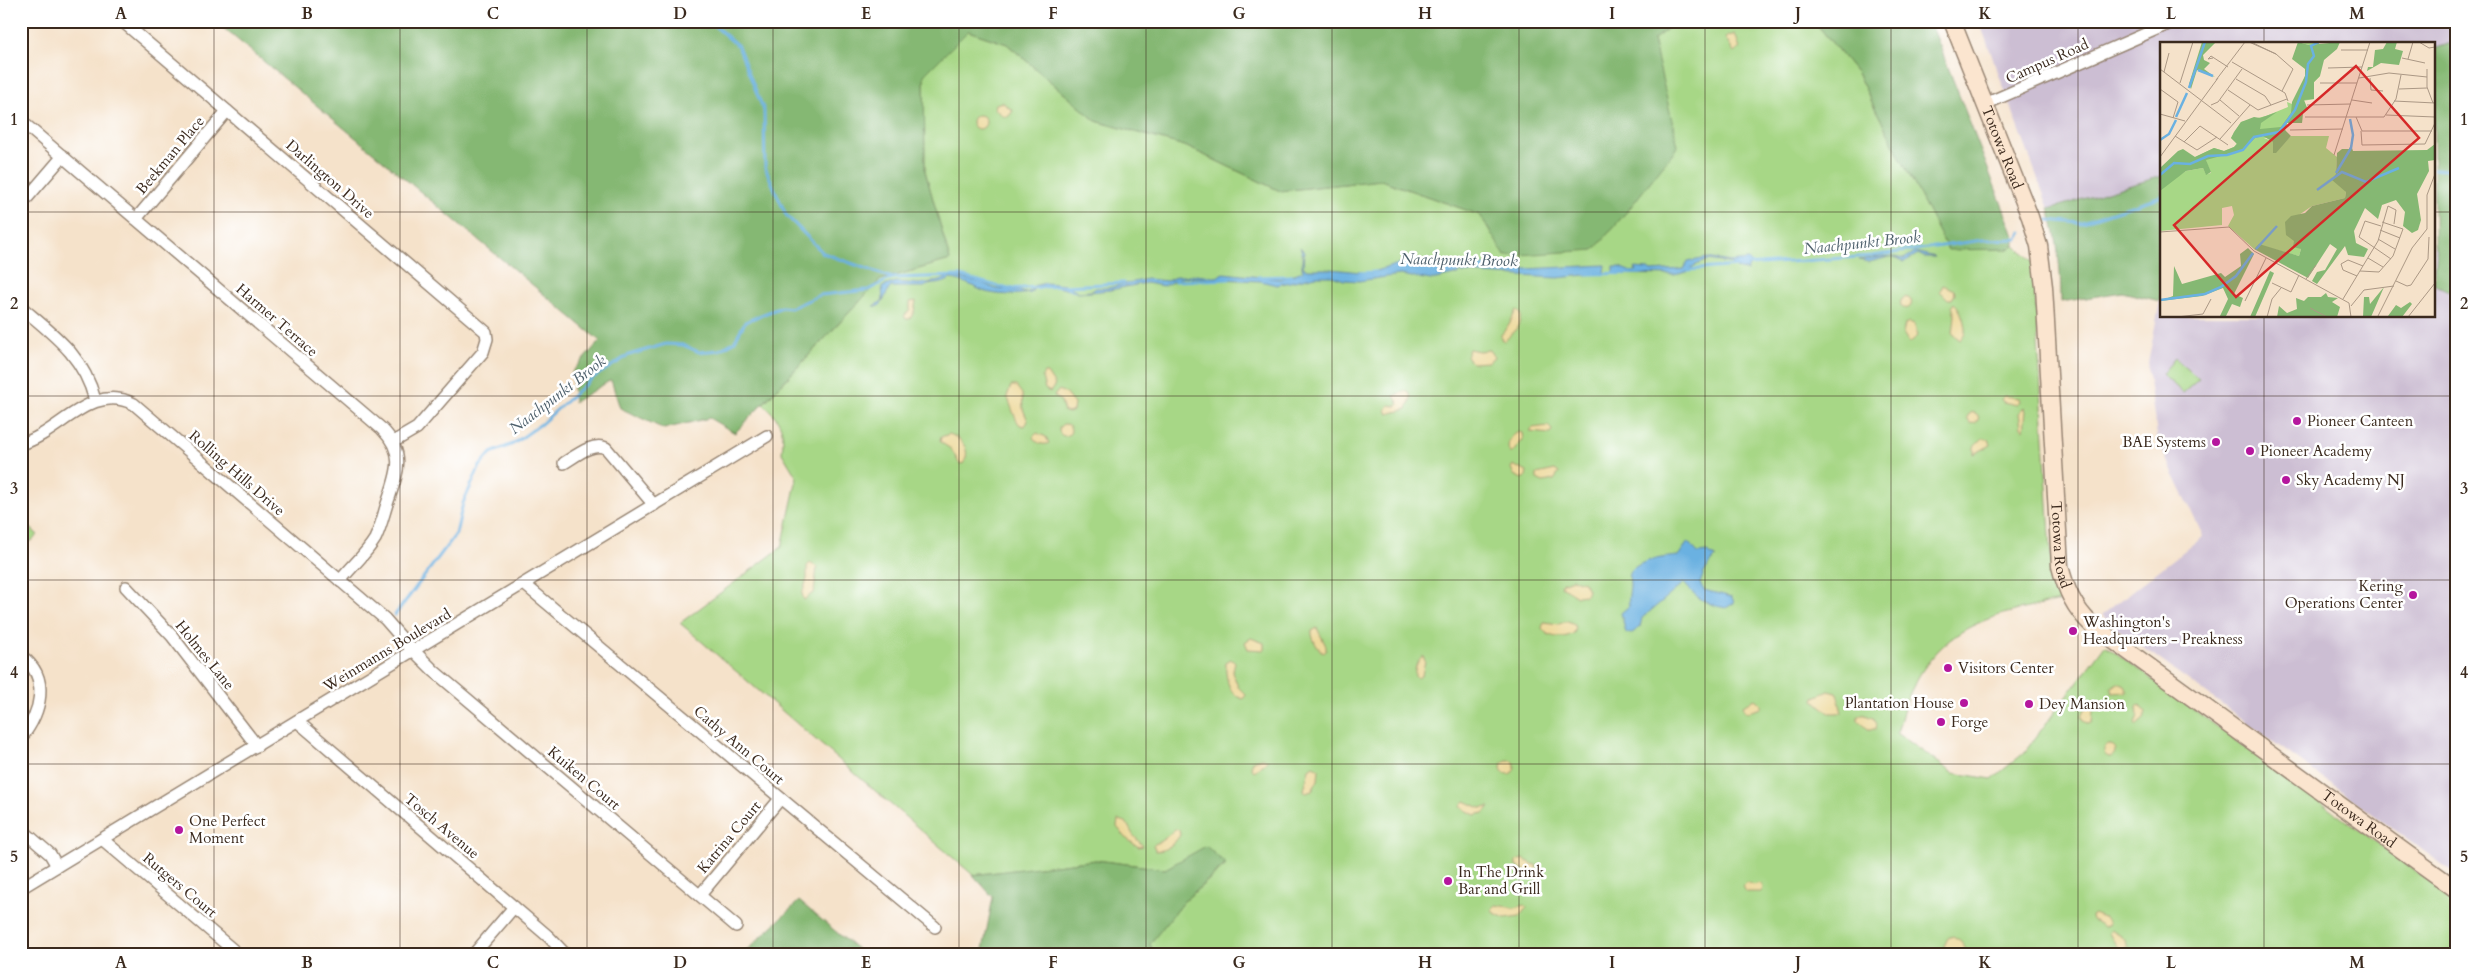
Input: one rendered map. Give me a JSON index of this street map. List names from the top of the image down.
{
  "streets": {
    "main road": ["Totowa Road"],
    "street": [
      "Campus Road",
      "Beekman Place",
      "Darlington Drive",
      "Harmer Terrace",
      "Rolling Hills Drive",
      "Weinmanns Boulevard",
      "Holmes Lane",
      "Cathy Ann Court",
      "Kuiken Court",
      "Tosch Avenue",
      "Katrina Court",
      "Rutgers Court"
    ]
  },
  "crossings": [
    ["Campus Road", "Totowa Road"],
    ["Beekman Place", "Darlington Drive"],
    ["Beekman Place", "Harmer Terrace"],
    ["Darlington Drive", "Harmer Terrace"],
    ["Rolling Hills Drive", "Weinmanns Boulevard"],
    ["Rolling Hills Drive", "Kuiken Court"],
    ["Weinmanns Boulevard", "Holmes Lane"],
    ["Weinmanns Boulevard", "Cathy Ann Court"],
    ["Weinmanns Boulevard", "Kuiken Court"],
    ["Weinmanns Boulevard", "Tosch Avenue"],
    ["Weinmanns Boulevard", "Rutgers Court"],
    ["Cathy Ann Court", "Katrina Court"],
    ["Kuiken Court", "Katrina Court"]
  ],
  "water": ["Naachpunkt Brook"],
  "places": [
    "Pioneer Canteen",
    "BAE Systems",
    "Pioneer Academy",
    "Sky Academy NJ",
    "Kering Operations Center",
    "Washington's Headquarters - Preakness",
    "Visitors Center",
    "Plantation House",
    "Dey Mansion",
    "Forge",
    "One Perfect Moment",
    "In The Drink Bar and Grill"
  ],
  "grid": {
    "columns": [
      "A",
      "B",
      "C",
      "D",
      "E",
      "F",
      "G",
      "H",
      "I",
      "J",
      "K",
      "L",
      "M"
    ],
    "rows": [
      "1",
      "2",
      "3",
      "4",
      "5"
    ]
  }
}
